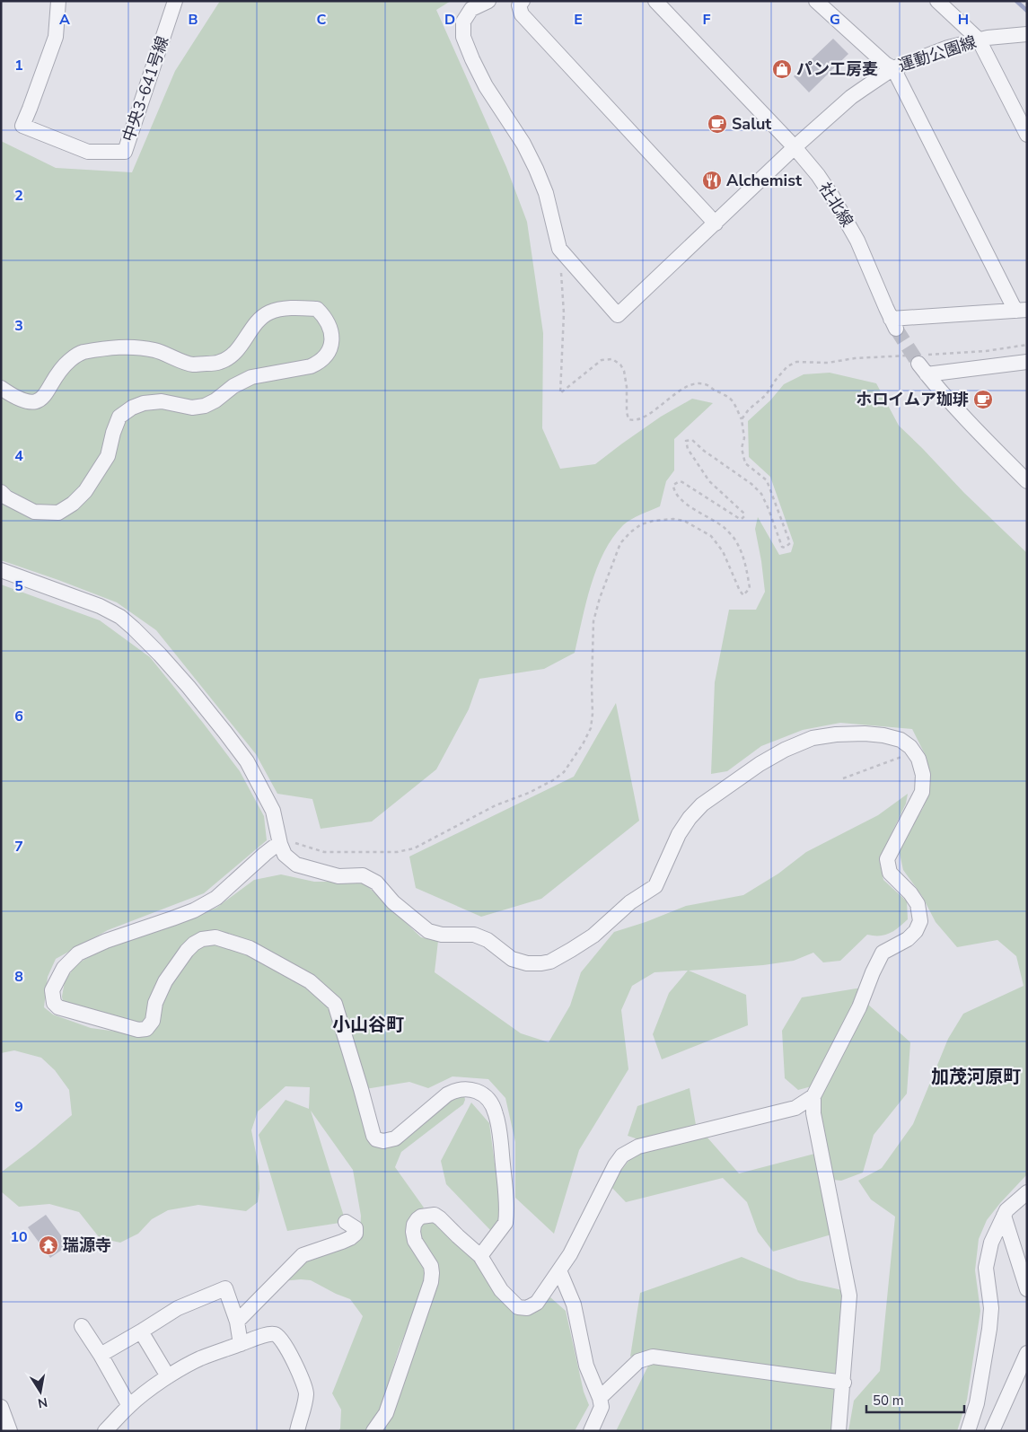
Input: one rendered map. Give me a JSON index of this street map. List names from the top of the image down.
{
  "streets": {
    "street": ["運動公園線", "中央3-641号線", "社北線"]
  },
  "crossings": [
    ["運動公園線", "社北線"]
  ],
  "districts": ["小山谷町", "加茂河原町"],
  "places": {
    "shop": ["パン工房麦"],
    "cafe": ["Salut", "ホロイムア珈琲"],
    "restaurant": ["Alchemist"],
    "temple": ["瑞源寺"]
  },
  "scale_bar": "50 m",
  "north": "bottom",
  "grid": {
    "columns": [
      "A",
      "B",
      "C",
      "D",
      "E",
      "F",
      "G",
      "H"
    ],
    "rows": [
      "1",
      "2",
      "3",
      "4",
      "5",
      "6",
      "7",
      "8",
      "9",
      "10"
    ]
  }
}
